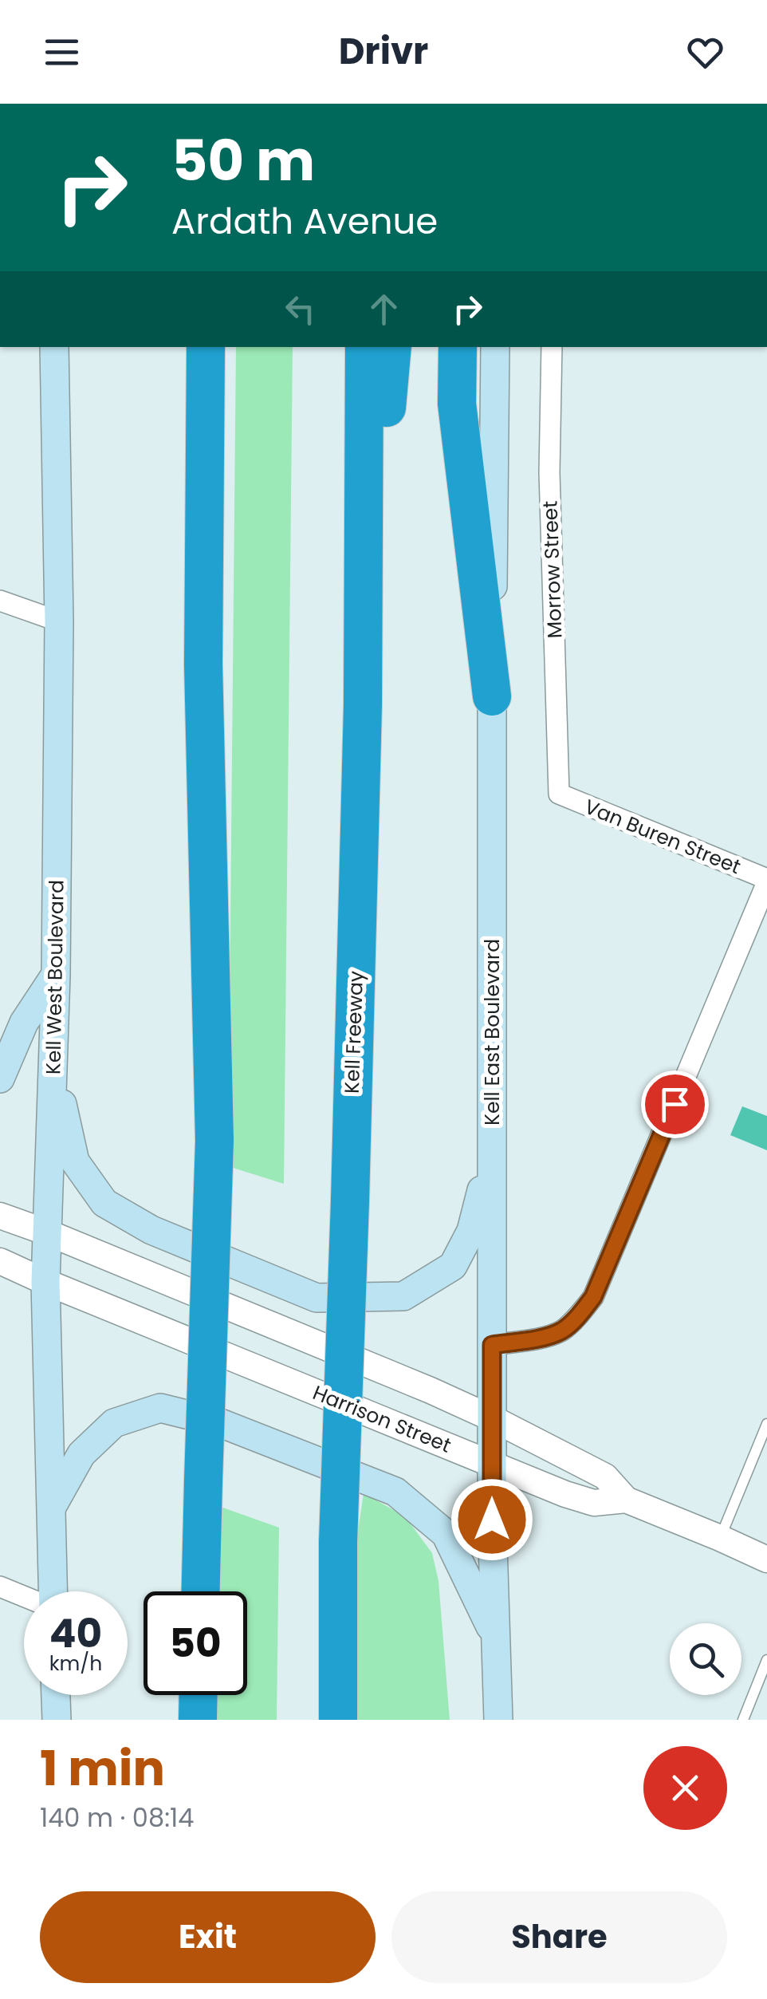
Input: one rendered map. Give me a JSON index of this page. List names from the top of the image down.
{
  "streets": {
    "highway": ["Kell Freeway"],
    "main road": ["Kell West Boulevard", "Kell East Boulevard"],
    "street": ["Morrow Street", "Van Buren Street", "Harrison Street"]
  },
  "crossings": [
    ["Morrow Street", "Van Buren Street"],
    ["Kell West Boulevard", "Harrison Street"],
    ["Kell East Boulevard", "Harrison Street"]
  ],
  "page": {
    "header": "Drivr",
    "turn": ["50 m", "Ardath Avenue"],
    "speed": "40 km/h",
    "limit": "50",
    "heading": ["1 min", "140 m · 08:14"],
    "buttons": ["Exit", "Share"]
  }
}
